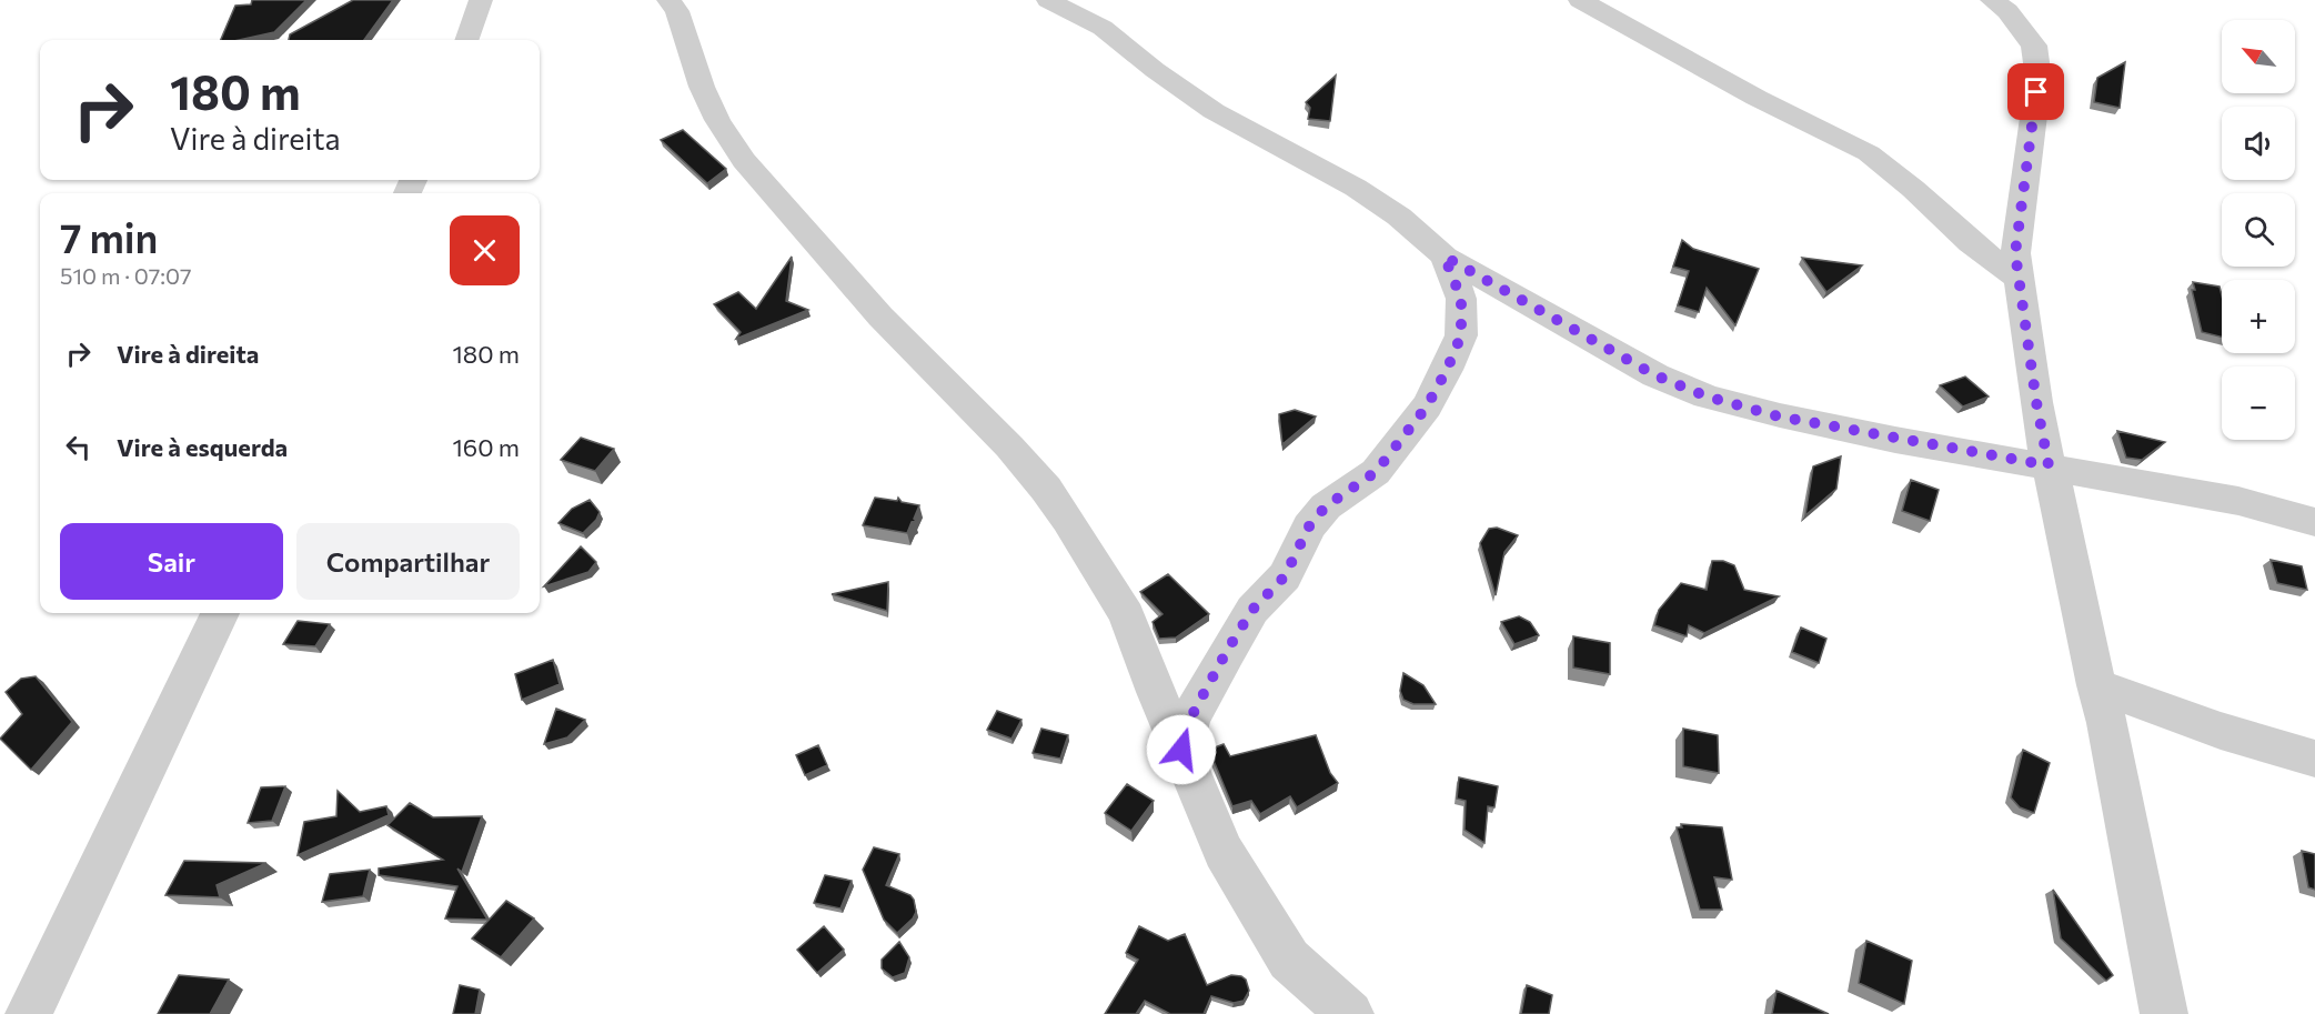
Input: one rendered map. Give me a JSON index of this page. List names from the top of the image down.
{
  "north": "top left",
  "page": {
    "map_buttons": ["+", "−"],
    "turn": ["180 m", "Vire à direita"],
    "heading": ["7 min", "510 m · 07:07"],
    "list": [
      {
        "name": "Vire à direita",
        "value": "180 m"
      },
      {
        "name": "Vire à esquerda",
        "value": "160 m"
      }
    ],
    "buttons": ["Sair", "Compartilhar"]
  }
}
